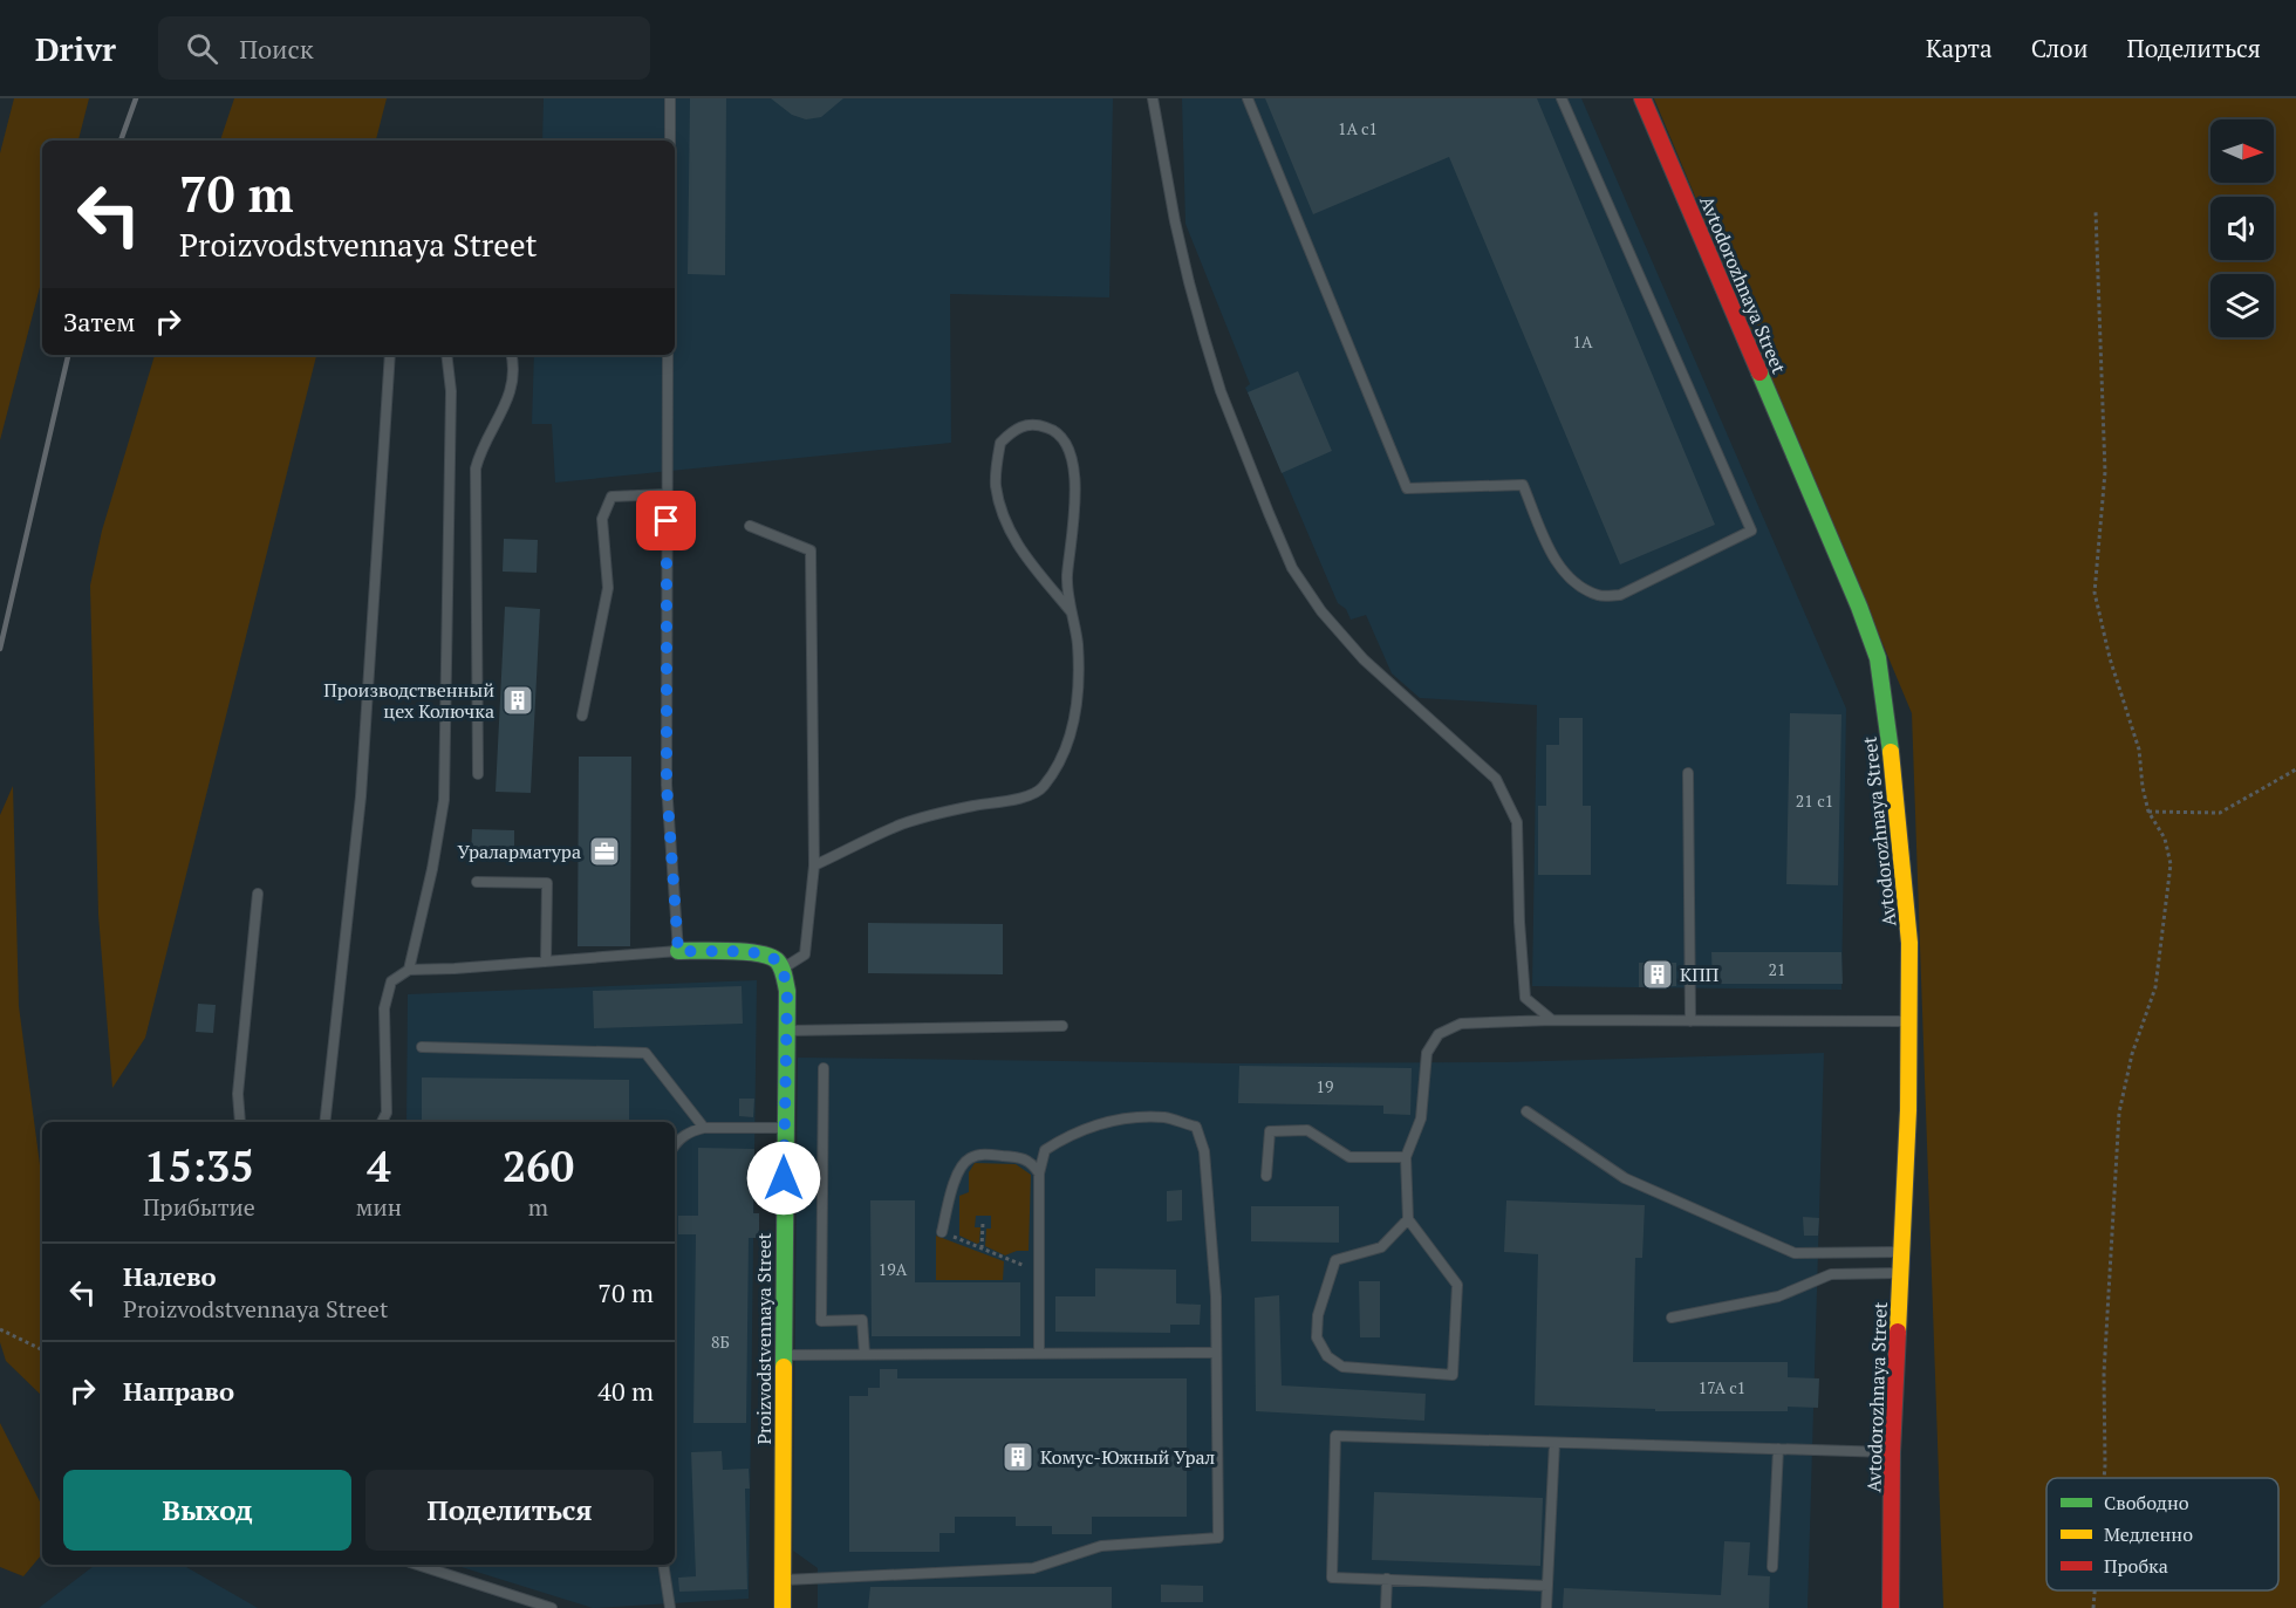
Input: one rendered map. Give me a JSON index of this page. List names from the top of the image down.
{
  "streets": {
    "street": ["Avtodorozhnaya Street", "Proizvodstvennaya Street"]
  },
  "places": {
    "building": ["Производственный цех Колючка", "КПП", "Комус-Южный Урал"],
    "office": ["Ураларматура"]
  },
  "house_numbers": [
    "1А с1",
    "1А",
    "21 с1",
    "21",
    "19",
    "19А",
    "8Б",
    "17А с1"
  ],
  "legend": ["Свободно", "Медленно", "Пробка"],
  "north": "right",
  "page": {
    "header": "Drivr",
    "search": "Поиск",
    "nav": ["Карта", "Слои", "Поделиться"],
    "turn": ["70 m", "Proizvodstvennaya Street"],
    "then": "Затем",
    "eta": [
      "15:35",
      "Прибытие",
      "4",
      "мин",
      "260",
      "m"
    ],
    "list": [
      {
        "name": "Налево",
        "note": "Proizvodstvennaya Street",
        "value": "70 m"
      },
      {
        "name": "Направо",
        "value": "40 m"
      }
    ],
    "buttons": ["Выход", "Поделиться"]
  }
}
